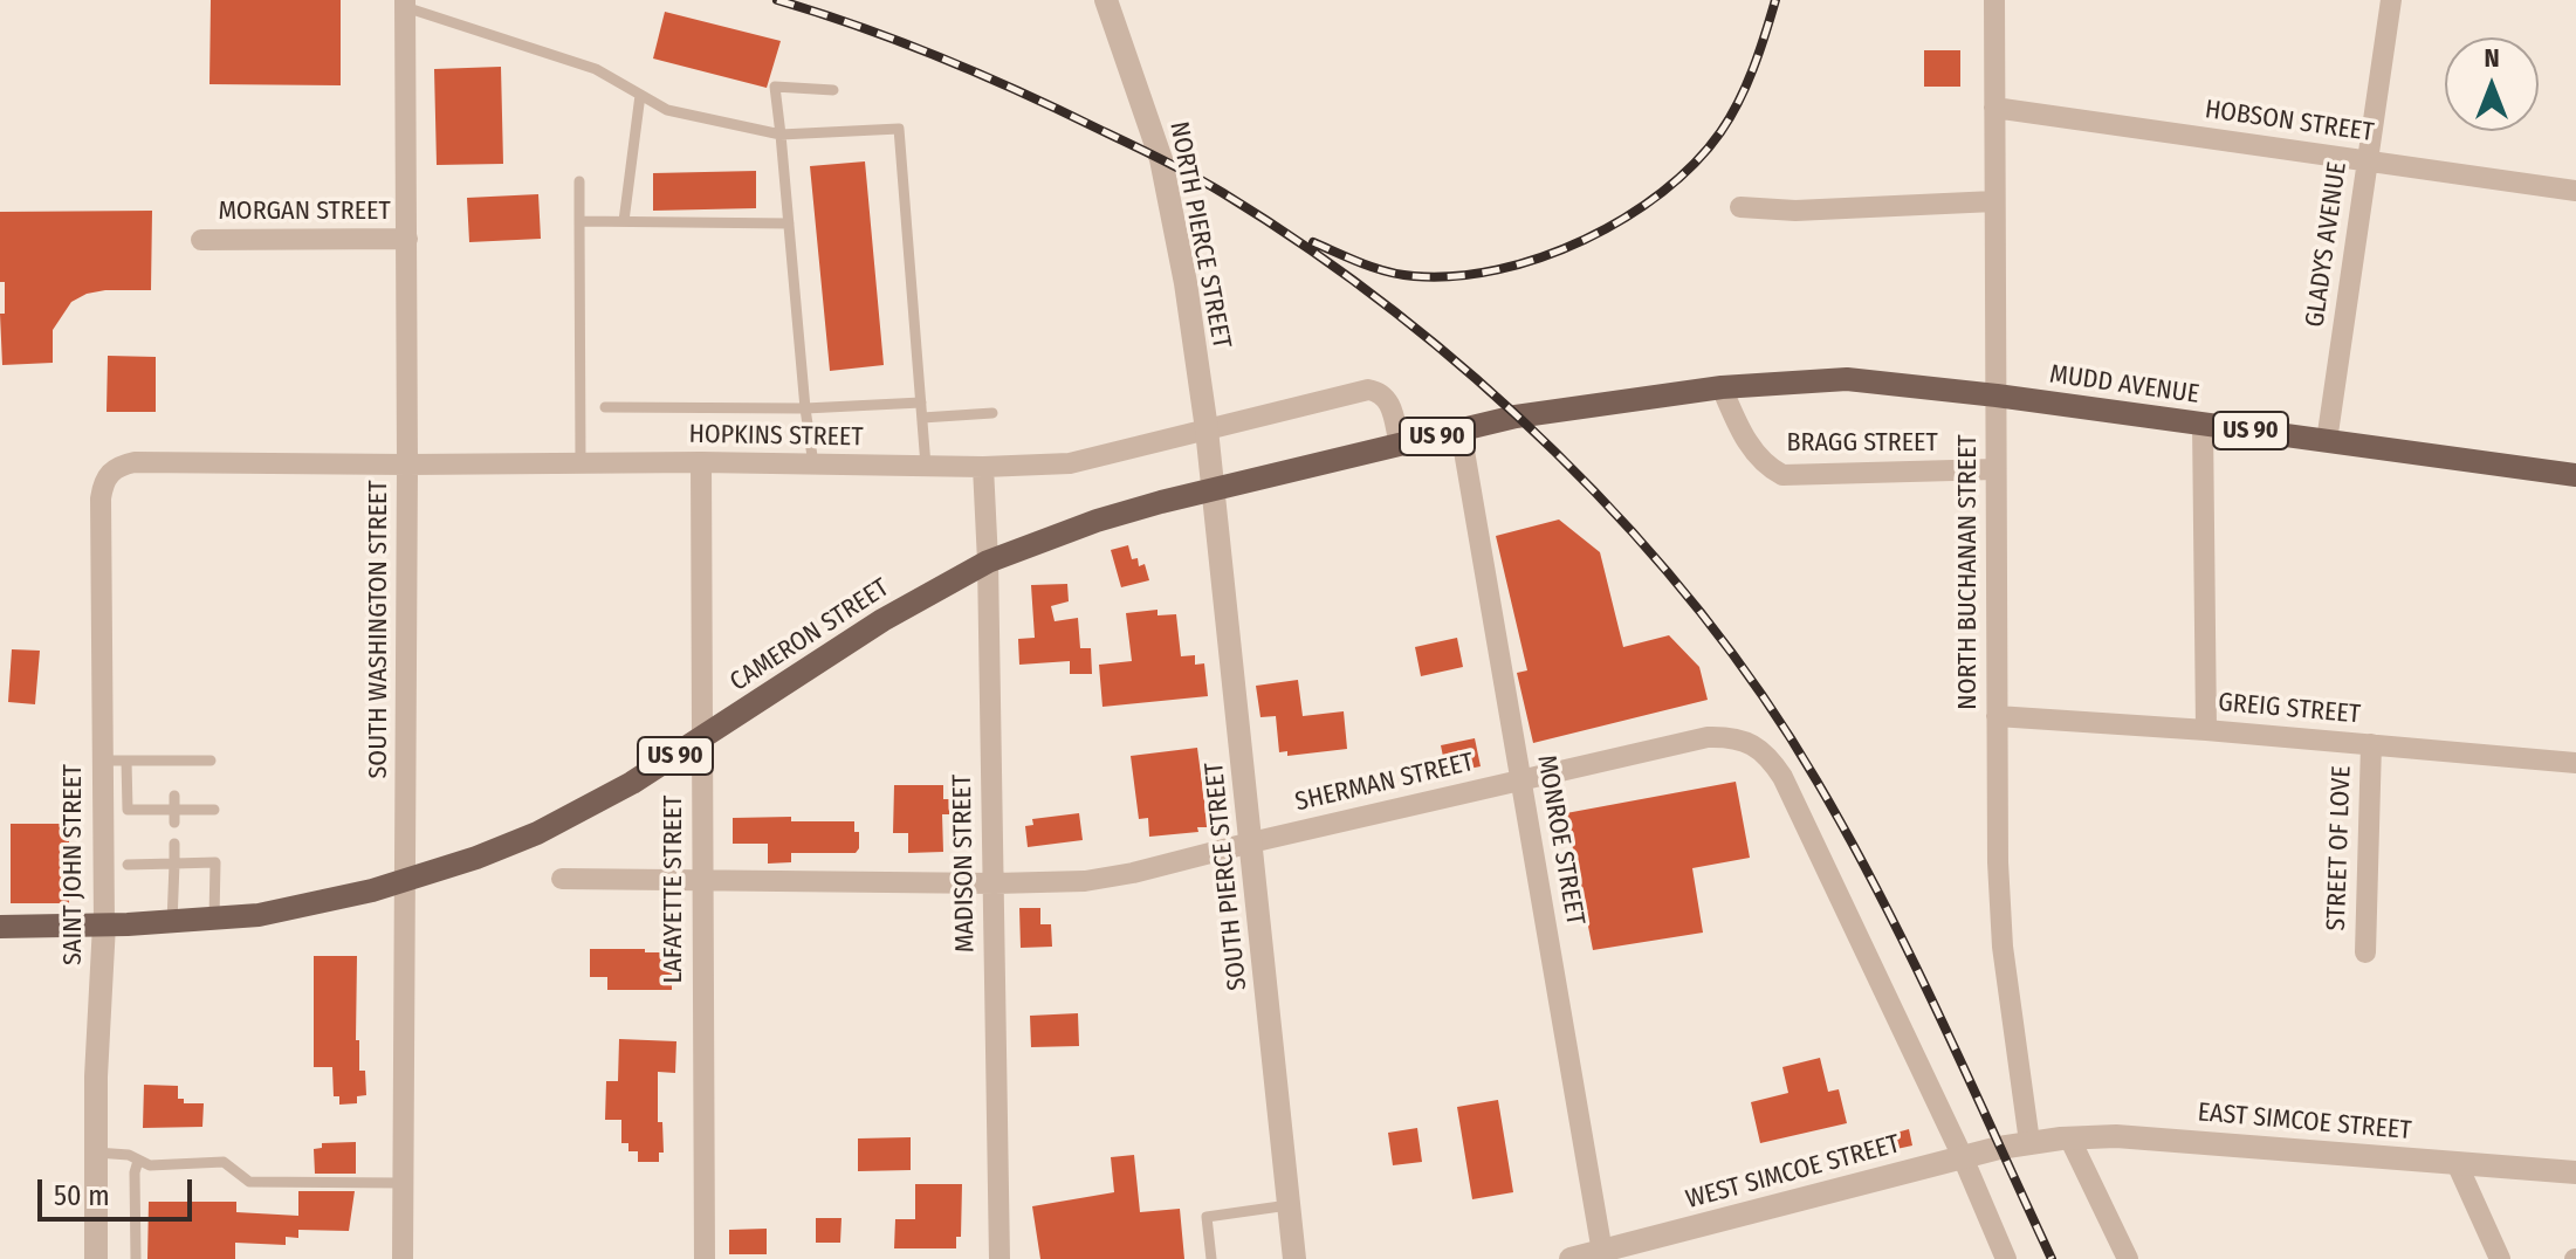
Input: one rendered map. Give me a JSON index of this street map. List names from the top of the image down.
{
  "streets": {
    "main road": ["MUDD AVENUE", "US 90", "CAMERON STREET"],
    "street": [
      "HOBSON STREET",
      "MORGAN STREET",
      "NORTH PIERCE STREET",
      "GLADYS AVENUE",
      "HOPKINS STREET",
      "BRAGG STREET",
      "NORTH BUCHANAN STREET",
      "SOUTH WASHINGTON STREET",
      "GREIG STREET",
      "SHERMAN STREET",
      "MONROE STREET",
      "STREET OF LOVE",
      "MADISON STREET",
      "SAINT JOHN STREET",
      "SOUTH PIERCE STREET",
      "LAFAYETTE STREET",
      "EAST SIMCOE STREET",
      "WEST SIMCOE STREET"
    ]
  },
  "crossings": [
    ["HOBSON STREET", "GLADYS AVENUE"],
    ["HOBSON STREET", "NORTH BUCHANAN STREET"],
    ["MORGAN STREET", "SOUTH WASHINGTON STREET"],
    ["NORTH PIERCE STREET", "HOPKINS STREET"],
    ["NORTH PIERCE STREET", "CAMERON STREET"],
    ["NORTH PIERCE STREET", "SOUTH PIERCE STREET"],
    ["GLADYS AVENUE", "MUDD AVENUE"],
    ["MUDD AVENUE", "BRAGG STREET"],
    ["MUDD AVENUE", "NORTH BUCHANAN STREET"],
    ["MUDD AVENUE", "CAMERON STREET"],
    ["HOPKINS STREET", "SOUTH WASHINGTON STREET"],
    ["HOPKINS STREET", "CAMERON STREET"],
    ["HOPKINS STREET", "MADISON STREET"],
    ["HOPKINS STREET", "SAINT JOHN STREET"],
    ["HOPKINS STREET", "LAFAYETTE STREET"],
    ["BRAGG STREET", "NORTH BUCHANAN STREET"],
    ["NORTH BUCHANAN STREET", "GREIG STREET"],
    ["NORTH BUCHANAN STREET", "EAST SIMCOE STREET"],
    ["NORTH BUCHANAN STREET", "WEST SIMCOE STREET"],
    ["SOUTH WASHINGTON STREET", "CAMERON STREET"],
    ["CAMERON STREET", "MONROE STREET"],
    ["CAMERON STREET", "MADISON STREET"],
    ["CAMERON STREET", "SAINT JOHN STREET"],
    ["CAMERON STREET", "SOUTH PIERCE STREET"],
    ["CAMERON STREET", "LAFAYETTE STREET"],
    ["GREIG STREET", "STREET OF LOVE"],
    ["SHERMAN STREET", "MONROE STREET"],
    ["SHERMAN STREET", "MADISON STREET"],
    ["SHERMAN STREET", "SOUTH PIERCE STREET"],
    ["SHERMAN STREET", "LAFAYETTE STREET"],
    ["SHERMAN STREET", "WEST SIMCOE STREET"],
    ["MONROE STREET", "WEST SIMCOE STREET"],
    ["EAST SIMCOE STREET", "WEST SIMCOE STREET"]
  ],
  "scale_bar": "50 m",
  "north": "top"
}
